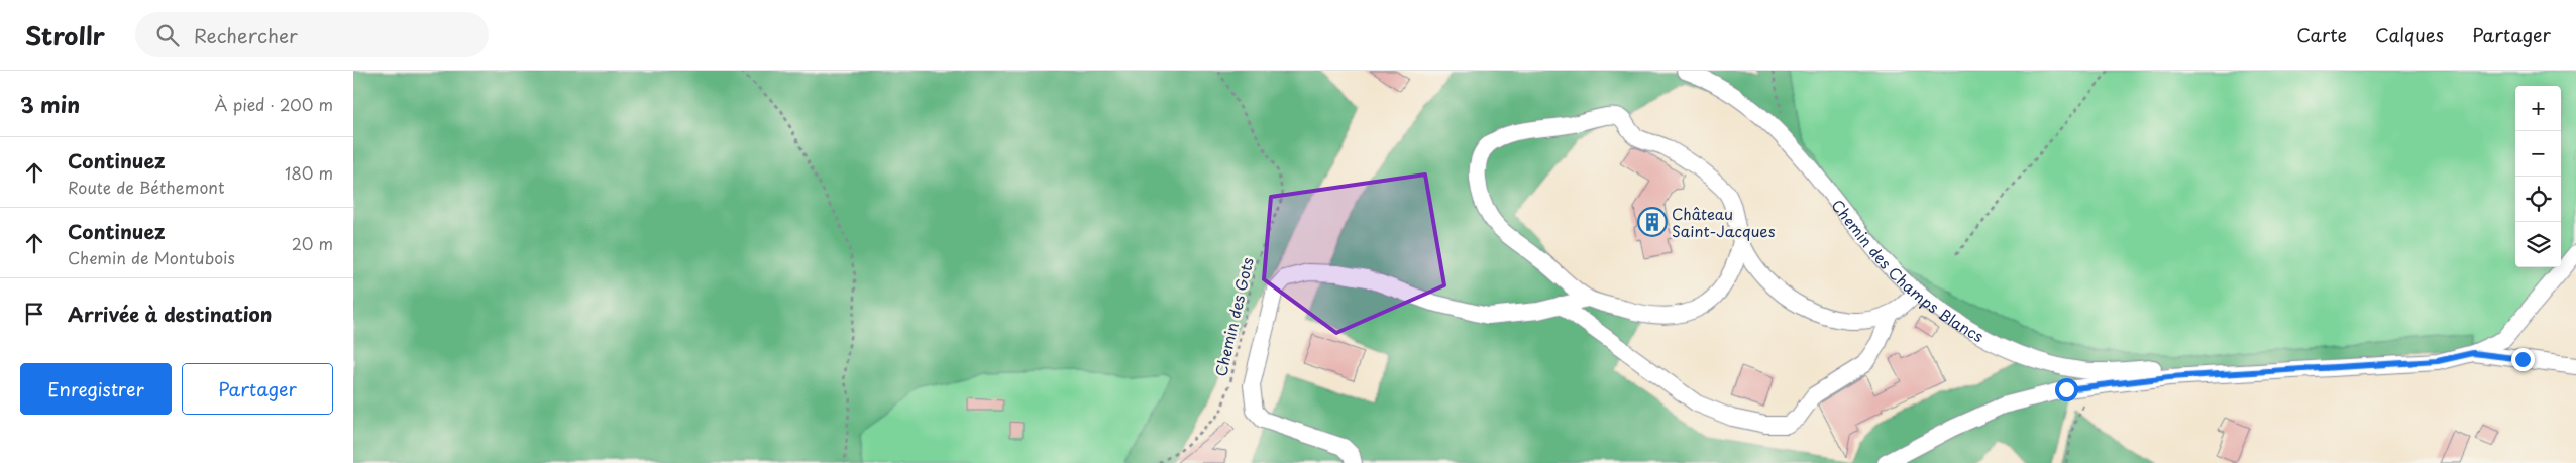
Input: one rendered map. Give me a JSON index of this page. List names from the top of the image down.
{
  "streets": {
    "street": ["Chemin des Champs Blancs"],
    "path": ["Chemin des Gots"]
  },
  "places": {
    "building": ["Château Saint-Jacques"]
  },
  "page": {
    "header": "Strollr",
    "search": "Rechercher",
    "nav": ["Carte", "Calques", "Partager"],
    "heading": ["3 min", "À pied · 200 m"],
    "map_buttons": ["+", "−"],
    "list": [
      ["Continuez", "Route de Béthemont", "180 m"],
      ["Continuez", "Chemin de Montubois", "20 m"],
      "Arrivée à destination"
    ],
    "buttons": ["Enregistrer", "Partager"]
  }
}
